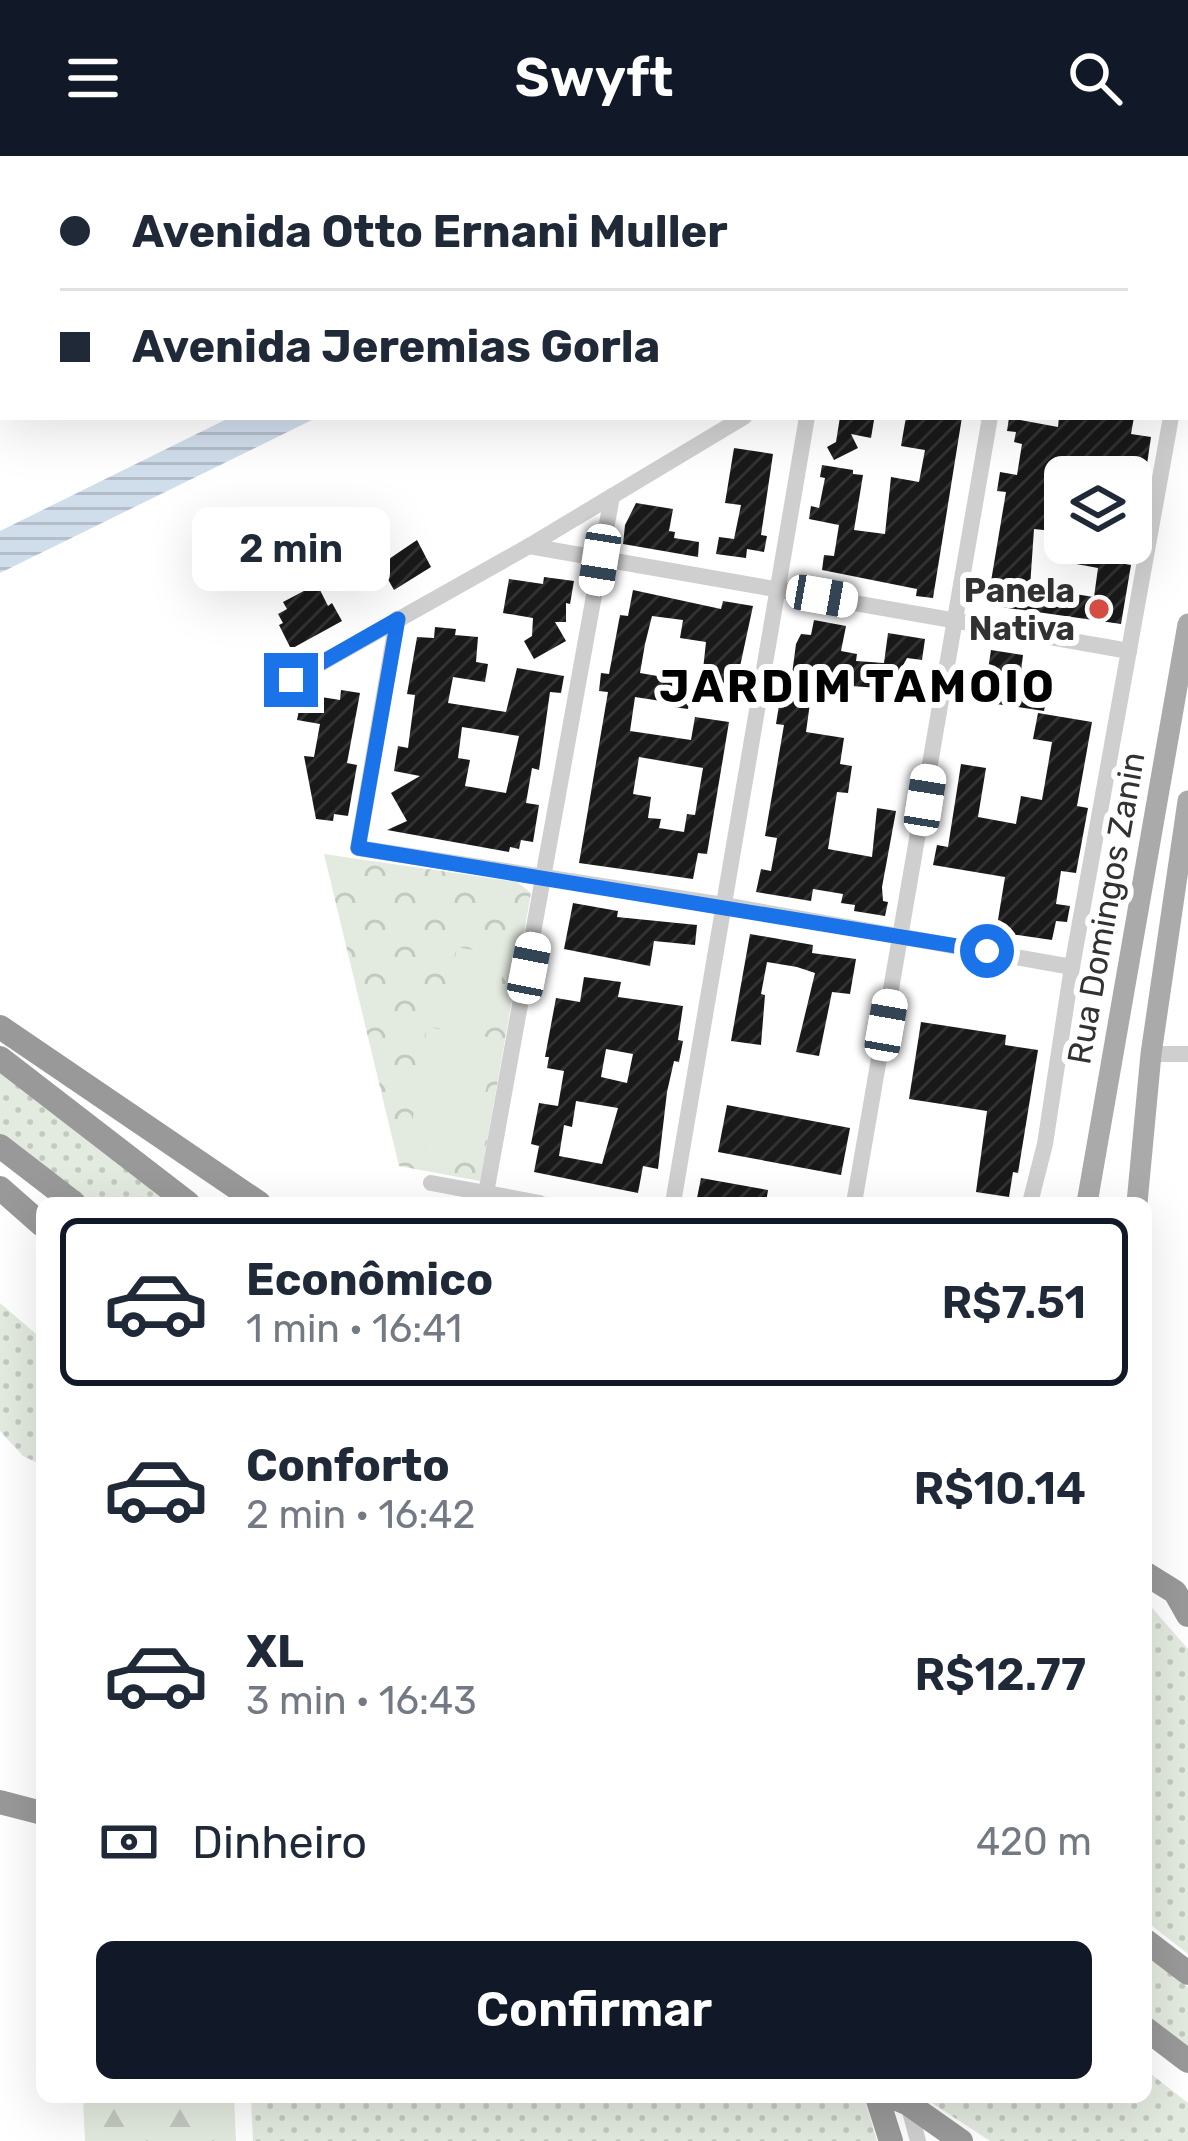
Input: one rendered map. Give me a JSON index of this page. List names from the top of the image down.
{
  "streets": {
    "main road": ["Rua Domingos Zanin"]
  },
  "districts": ["JARDIM TAMOIO"],
  "places": ["Panela Nativa"],
  "page": {
    "header": "Swyft",
    "banner": ["Avenida Otto Ernani Muller", "Avenida Jeremias Gorla"],
    "bubble": "2 min",
    "list": [
      {
        "name": "Econômico",
        "note": "1 min · 16:41",
        "value": "R$7.51"
      },
      {
        "name": "Conforto",
        "note": "2 min · 16:42",
        "value": "R$10.14"
      },
      {
        "name": "XL",
        "note": "3 min · 16:43",
        "value": "R$12.77"
      }
    ],
    "pay": ["Dinheiro", "420 m"],
    "buttons": "Confirmar"
  }
}
